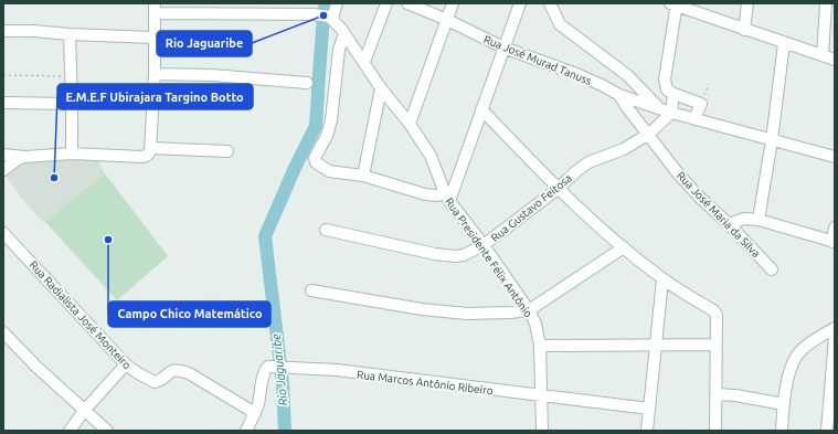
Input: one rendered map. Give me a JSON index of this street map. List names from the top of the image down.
{
  "streets": {
    "street": [
      "Rua José Murad Tanuss",
      "Rua Gustavo Feitosa",
      "Rua José Maria da Silva",
      "Rua Presidente Félix Antônio",
      "Rua Radialista José Monteiro",
      "Rua Marcos Antônio Ribeiro"
    ]
  },
  "crossings": [
    ["Rua José Murad Tanuss", "Rua Gustavo Feitosa"],
    ["Rua José Murad Tanuss", "Rua José Maria da Silva"],
    ["Rua Gustavo Feitosa", "Rua José Maria da Silva"],
    ["Rua Gustavo Feitosa", "Rua Presidente Félix Antônio"],
    ["Rua Presidente Félix Antônio", "Rua Marcos Antônio Ribeiro"],
    ["Rua Radialista José Monteiro", "Rua Marcos Antônio Ribeiro"]
  ],
  "water": ["Rio Jaguaribe"],
  "places": ["Rio Jaguaribe", "E.M.E.F Ubirajara Targino Botto", "Campo Chico Matemático"]
}
